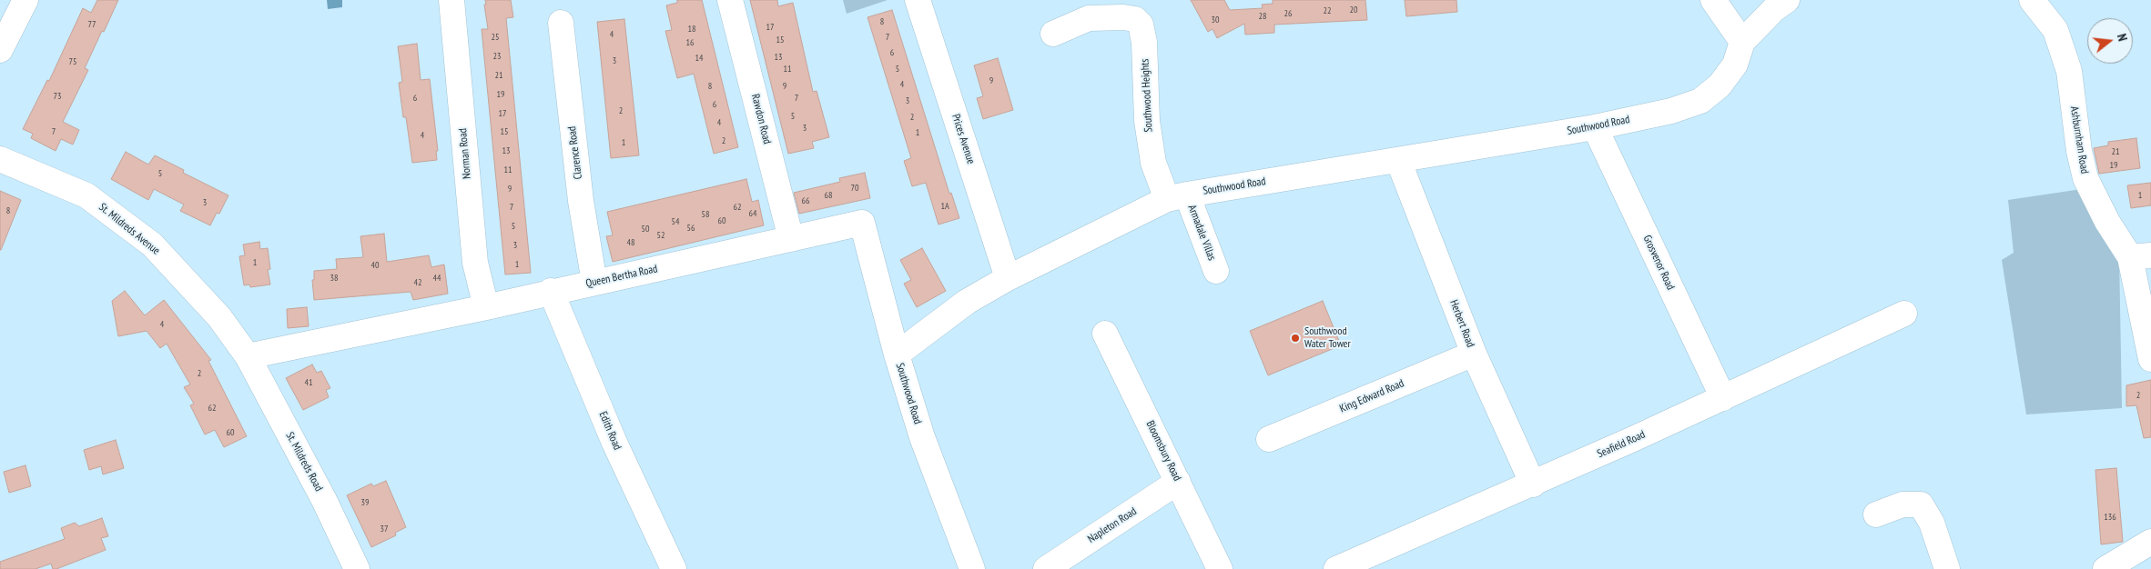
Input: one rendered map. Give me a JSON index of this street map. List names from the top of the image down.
{
  "streets": {
    "street": [
      "Southwood Heights",
      "Rawdon Road",
      "Southwood Road",
      "Prices Avenue",
      "Ashburnham Road",
      "Clarence Road",
      "Norman Road",
      "St. Mildreds Avenue",
      "Armadale Villas",
      "Grosvenor Road",
      "Queen Bertha Road",
      "Herbert Road",
      "King Edward Road",
      "Edith Road",
      "Seafield Road",
      "Bloomsbury Road",
      "St. Mildreds Road",
      "Napleton Road"
    ]
  },
  "crossings": [
    ["Southwood Heights", "Southwood Road"],
    ["Southwood Heights", "Armadale Villas"],
    ["Rawdon Road", "Queen Bertha Road"],
    ["Southwood Road", "Prices Avenue"],
    ["Southwood Road", "Armadale Villas"],
    ["Southwood Road", "Grosvenor Road"],
    ["Southwood Road", "Queen Bertha Road"],
    ["Southwood Road", "Herbert Road"],
    ["Clarence Road", "Queen Bertha Road"],
    ["Norman Road", "Queen Bertha Road"],
    ["St. Mildreds Avenue", "Queen Bertha Road"],
    ["St. Mildreds Avenue", "St. Mildreds Road"],
    ["Grosvenor Road", "Seafield Road"],
    ["Queen Bertha Road", "Edith Road"],
    ["Queen Bertha Road", "St. Mildreds Road"],
    ["Herbert Road", "King Edward Road"],
    ["Herbert Road", "Seafield Road"],
    ["Bloomsbury Road", "Napleton Road"]
  ],
  "places": ["Southwood Water Tower"],
  "house_numbers": [
    "20",
    "22",
    "26",
    "28",
    "30",
    "8",
    "77",
    "17",
    "18",
    "4",
    "25",
    "7",
    "15",
    "16",
    "6",
    "23",
    "13",
    "14",
    "3",
    "75",
    "11",
    "5",
    "21",
    "9",
    "4",
    "8",
    "9",
    "19",
    "73",
    "6",
    "7",
    "3",
    "6",
    "2",
    "17",
    "5",
    "2",
    "4",
    "3",
    "7",
    "15",
    "1",
    "4",
    "2",
    "1",
    "13",
    "21",
    "19",
    "11",
    "5",
    "70",
    "9",
    "68",
    "1",
    "66",
    "3",
    "1A",
    "7",
    "62",
    "8",
    "64",
    "58",
    "60",
    "54",
    "5",
    "56",
    "50",
    "52",
    "48",
    "3",
    "1",
    "1",
    "40",
    "38",
    "44",
    "42",
    "4",
    "2",
    "41",
    "2",
    "62",
    "60",
    "39",
    "136",
    "37"
  ],
  "north": "right"
}
